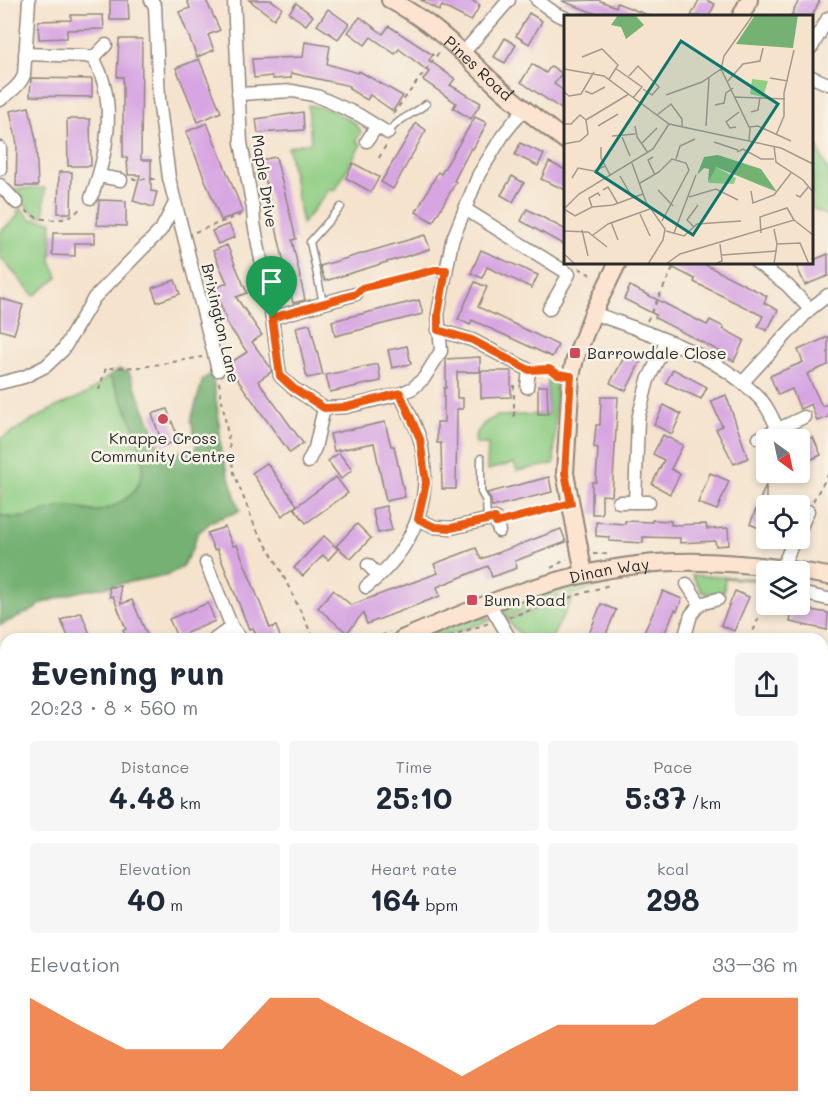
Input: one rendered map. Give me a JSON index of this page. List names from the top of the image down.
{
  "streets": {
    "street": [
      "Pines Road",
      "Maple Drive",
      "Brixington Lane",
      "Dinan Way"
    ]
  },
  "places": {
    "transit": ["Barrowdale Close", "Bunn Road"],
    "other": ["Knappe Cross Community Centre"]
  },
  "north": "bottom right",
  "page": {
    "heading": ["Evening run", "20:23 · 8 × 560 m"],
    "stats": [
      ["Distance", "4.48 km"],
      ["Time", "25:10"],
      ["Pace", "5:37 /km"],
      ["Elevation", "40 m"],
      ["Heart rate", "164 bpm"],
      ["kcal", "298"]
    ],
    "chart": ["Elevation", "33–36 m"]
  }
}
